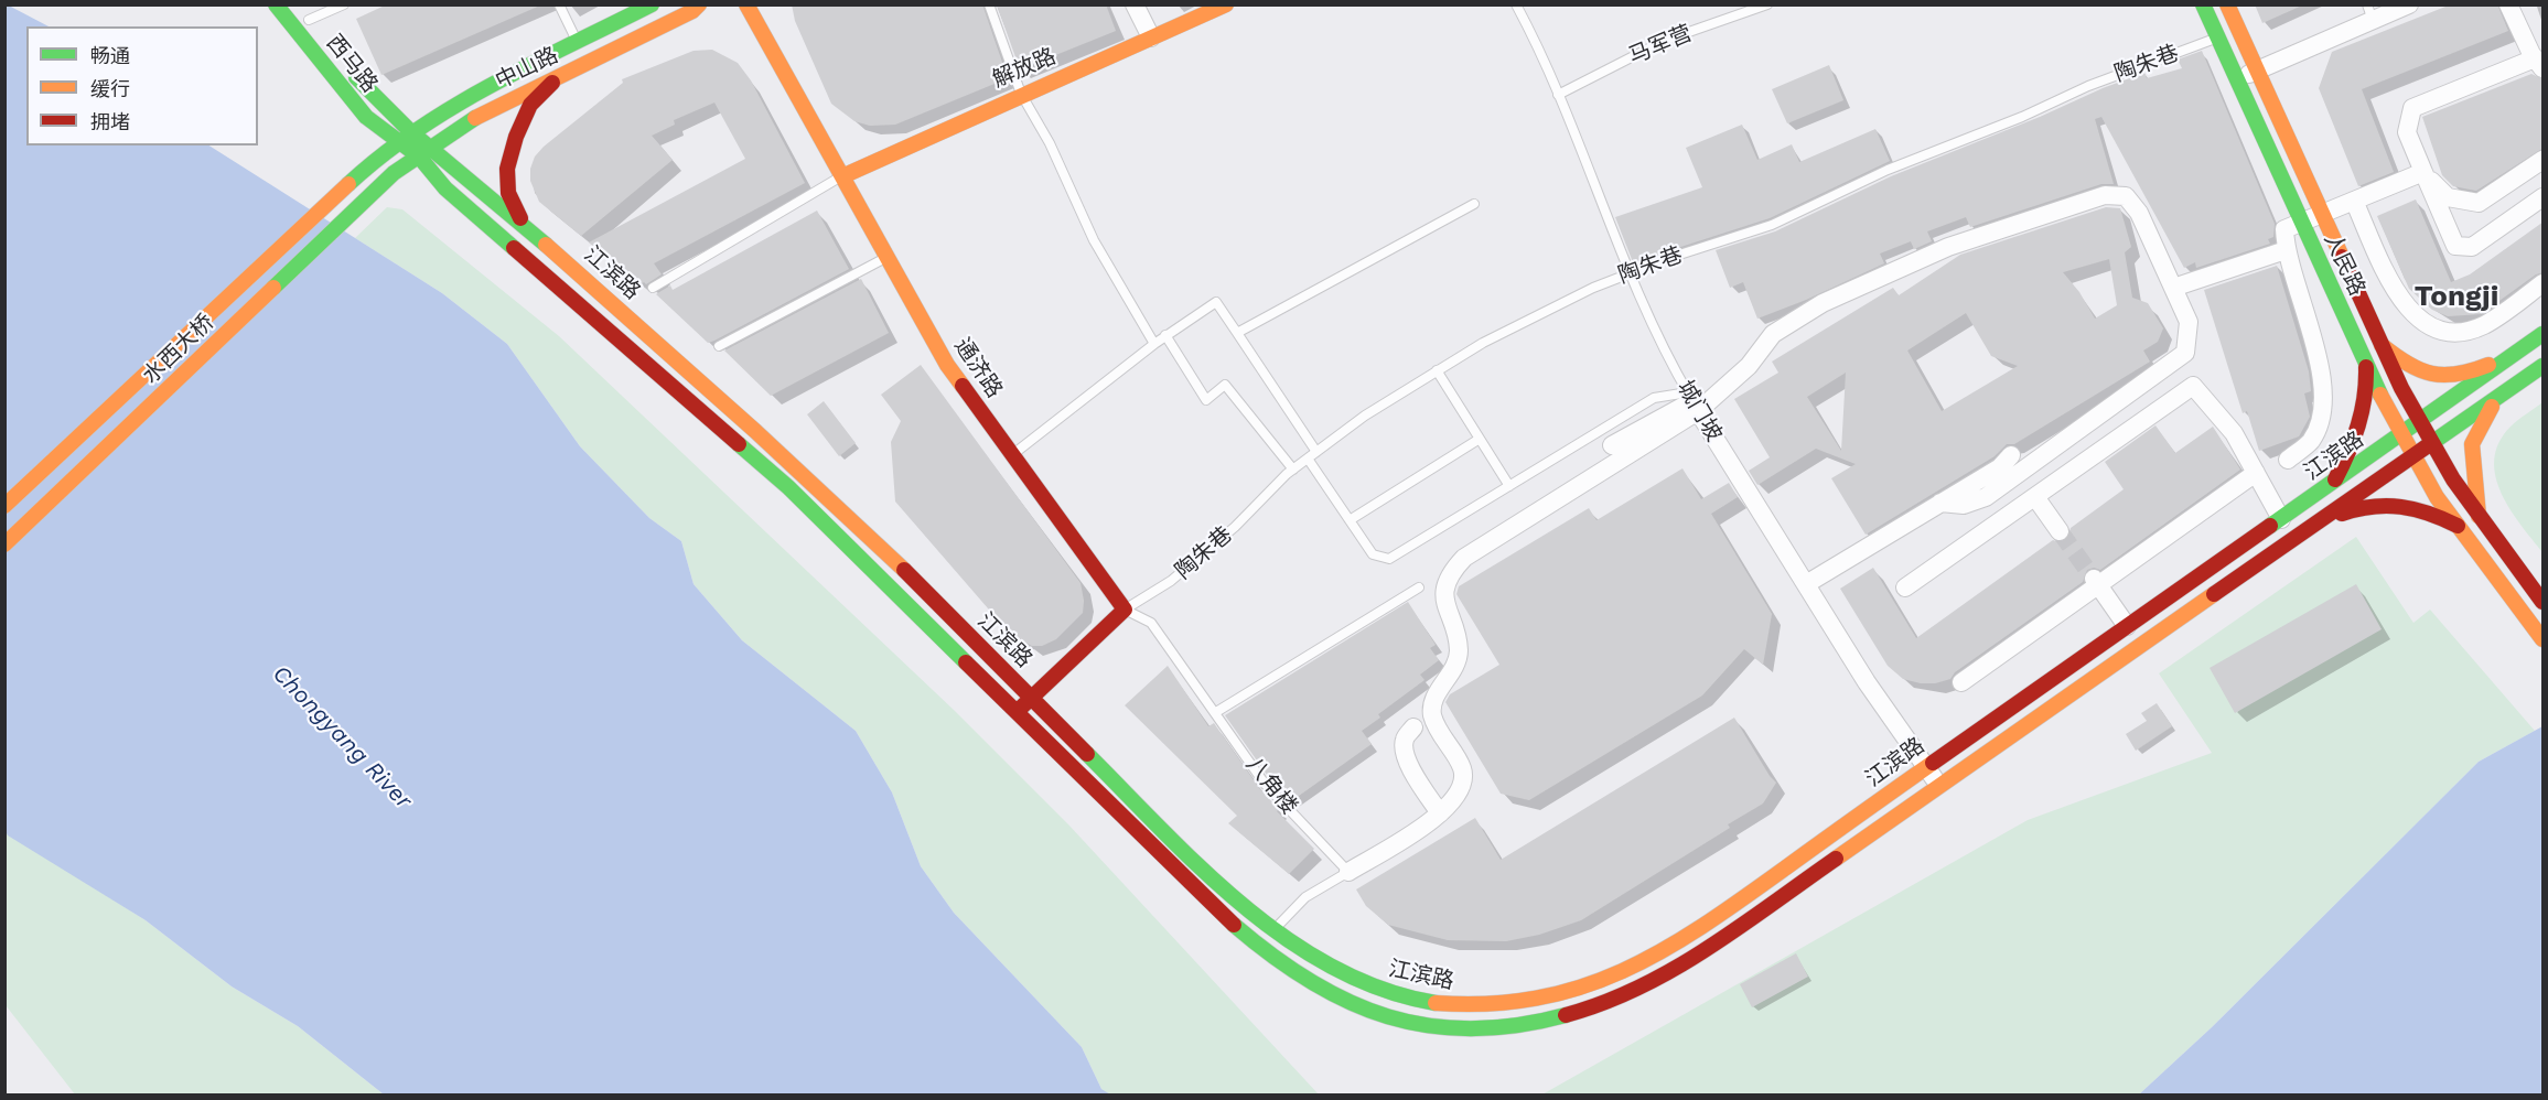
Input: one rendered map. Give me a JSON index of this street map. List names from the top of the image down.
{
  "streets": {
    "main road": [
      "西马路",
      "中山路",
      "解放路",
      "人民路",
      "江滨路",
      "水西大桥",
      "通济路"
    ],
    "street": ["城门坡"],
    "lane": ["马军营", "陶朱巷", "八角楼"]
  },
  "crossings": [
    ["马军营", "城门坡"],
    ["西马路", "中山路"],
    ["西马路", "江滨路"],
    ["陶朱巷", "人民路"],
    ["陶朱巷", "通济路"],
    ["陶朱巷", "城门坡"],
    ["陶朱巷", "八角楼"],
    ["中山路", "江滨路"],
    ["中山路", "水西大桥"],
    ["解放路", "通济路"],
    ["人民路", "江滨路"],
    ["江滨路", "城门坡"],
    ["通济路", "八角楼"]
  ],
  "districts": ["Tongji"],
  "water": ["Chongyang River"],
  "legend": ["畅通", "缓行", "拥堵"]
}
